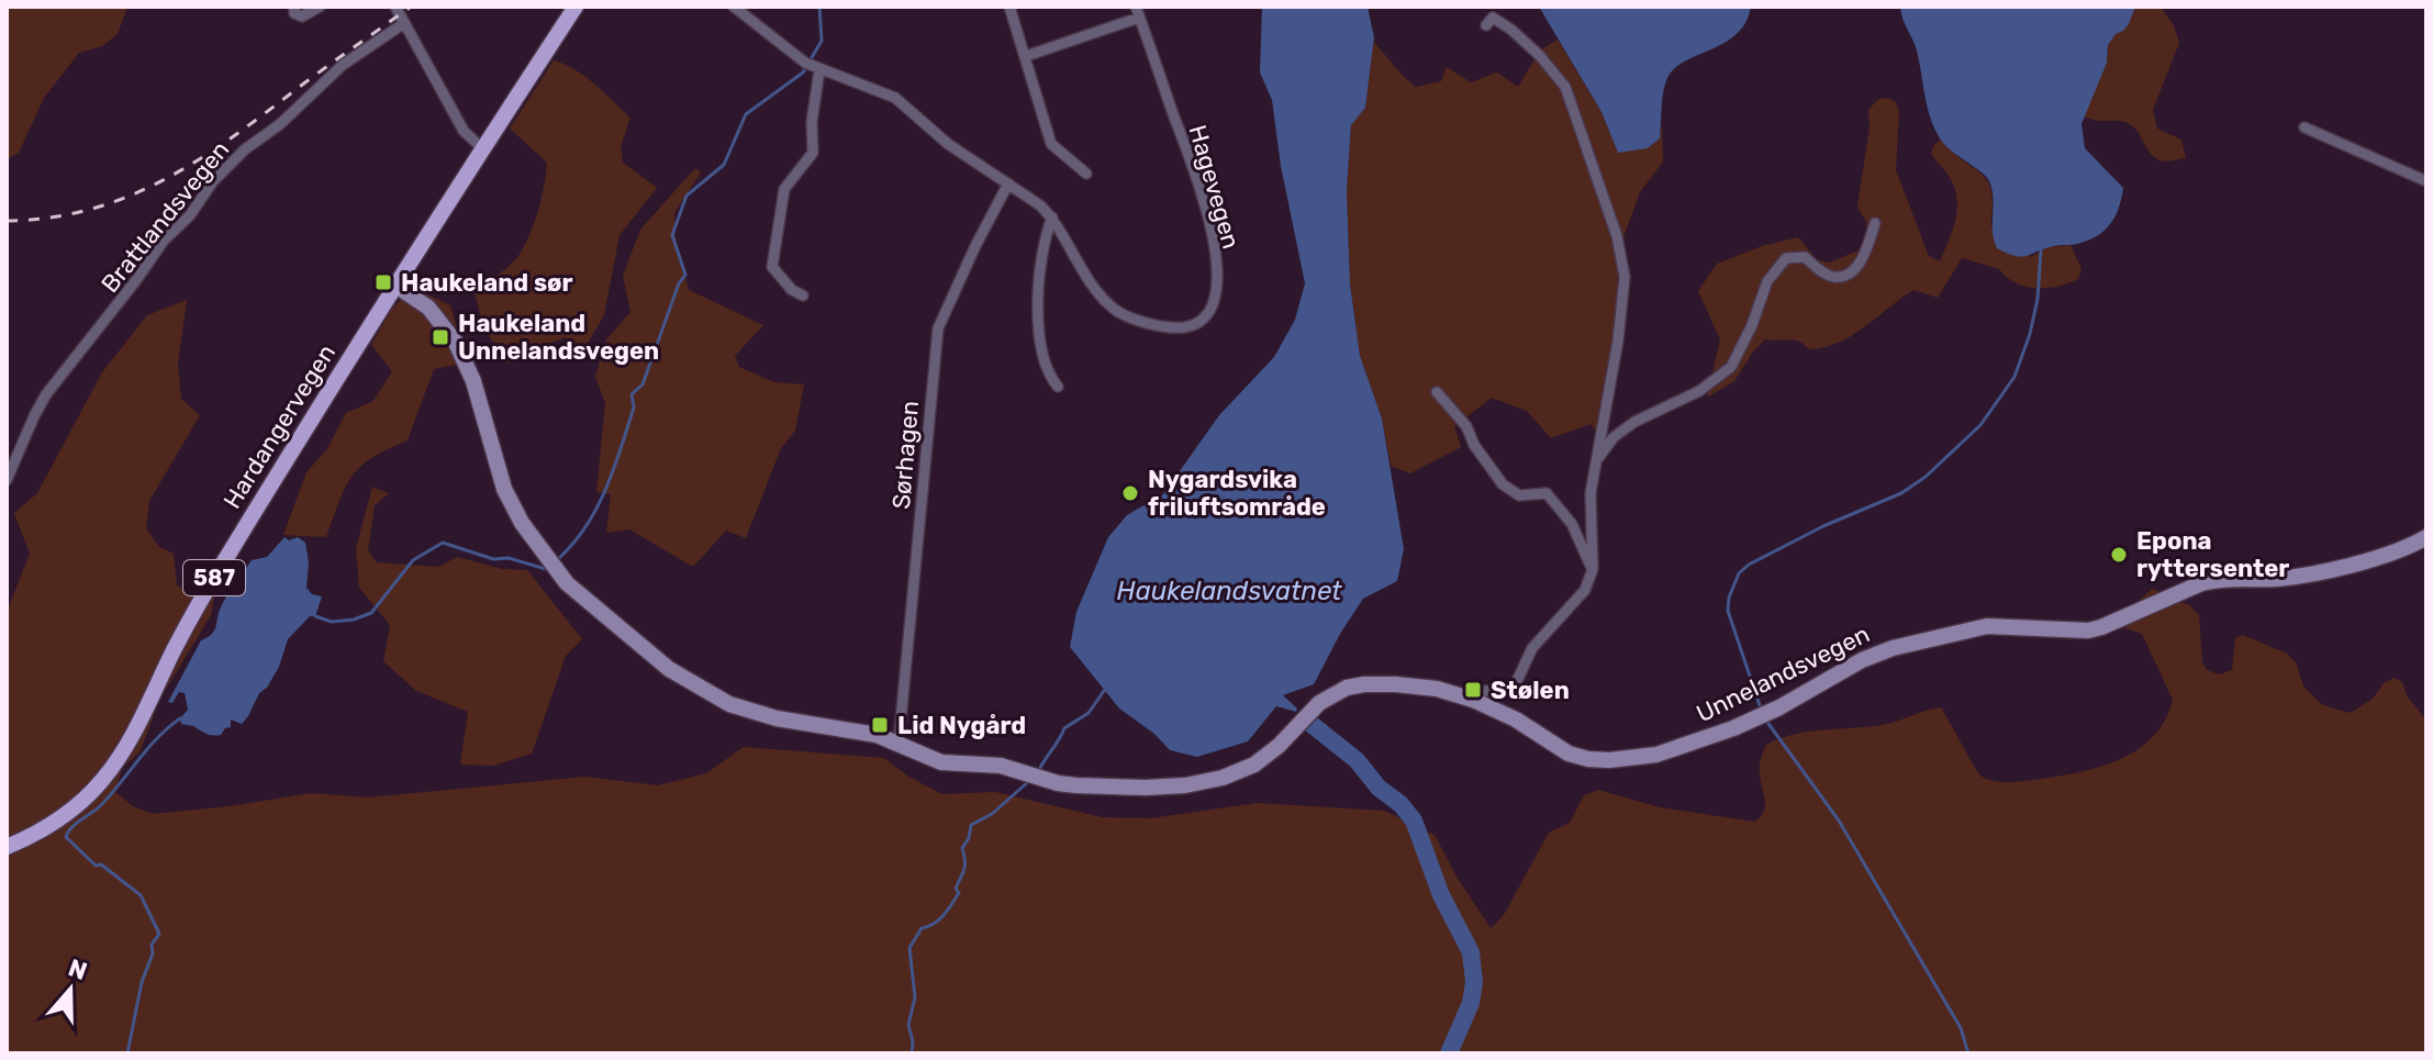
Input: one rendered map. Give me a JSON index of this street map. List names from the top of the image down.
{
  "streets": {
    "main road": ["Hardangervegen", "587", "Unnelandsvegen"],
    "street": ["Hagevegen", "Brattlandsvegen", "Sørhagen"]
  },
  "crossings": [
    ["Hagevegen", "Sørhagen"],
    ["Hardangervegen", "Unnelandsvegen"],
    ["Sørhagen", "Unnelandsvegen"]
  ],
  "water": ["Haukelandsvatnet"],
  "places": {
    "transit": [
      "Haukeland sør",
      "Haukeland Unnelandsvegen",
      "Stølen",
      "Lid Nygård"
    ],
    "other": ["Nygardsvika friluftsområde", "Epona ryttersenter"]
  },
  "north": "top"
}
